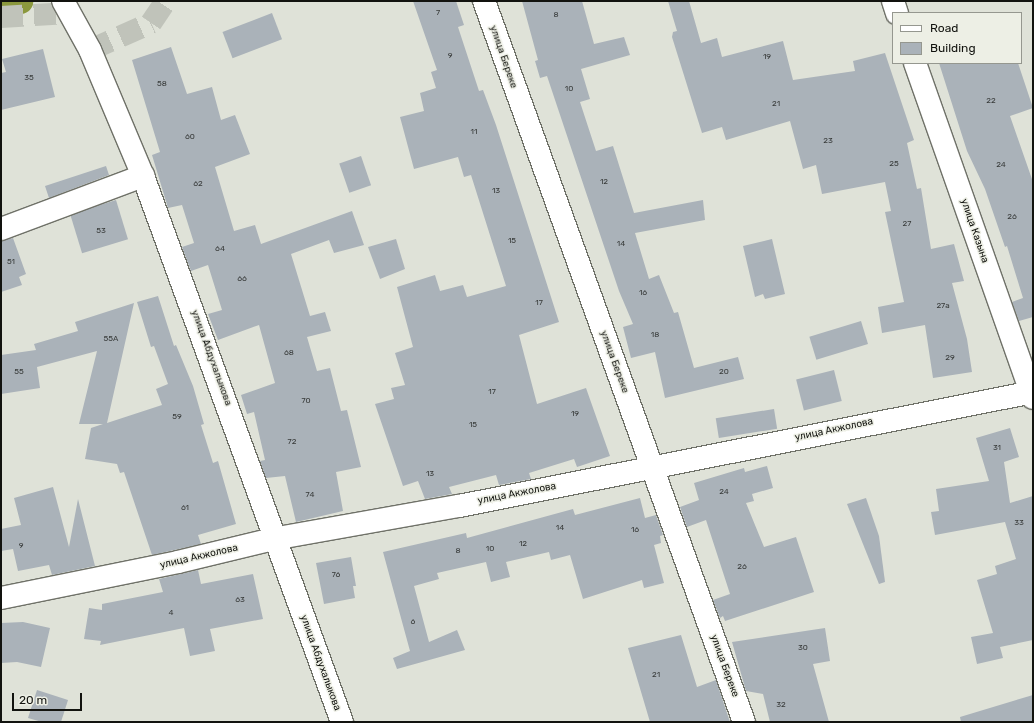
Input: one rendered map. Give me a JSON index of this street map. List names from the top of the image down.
{
  "streets": {
    "street": [
      "улица Береке",
      "улица Казына",
      "улица Абдухалыкова",
      "улица Акжолова"
    ]
  },
  "crossings": [
    ["улица Береке", "улица Акжолова"],
    ["улица Казына", "улица Акжолова"],
    ["улица Абдухалыкова", "улица Акжолова"]
  ],
  "house_numbers": [
    "7",
    "8",
    "9",
    "19",
    "35",
    "58",
    "10",
    "22",
    "21",
    "11",
    "60",
    "23",
    "25",
    "24",
    "12",
    "62",
    "13",
    "26",
    "27",
    "53",
    "15",
    "14",
    "64",
    "51",
    "66",
    "16",
    "17",
    "27а",
    "18",
    "55А",
    "68",
    "29",
    "55",
    "20",
    "17",
    "70",
    "19",
    "59",
    "15",
    "72",
    "31",
    "13",
    "24",
    "74",
    "61",
    "33",
    "14",
    "16",
    "12",
    "9",
    "10",
    "8",
    "26",
    "76",
    "63",
    "4",
    "6",
    "30",
    "21",
    "32"
  ],
  "legend": ["Road", "Building"],
  "scale_bar": "20 m"
}
